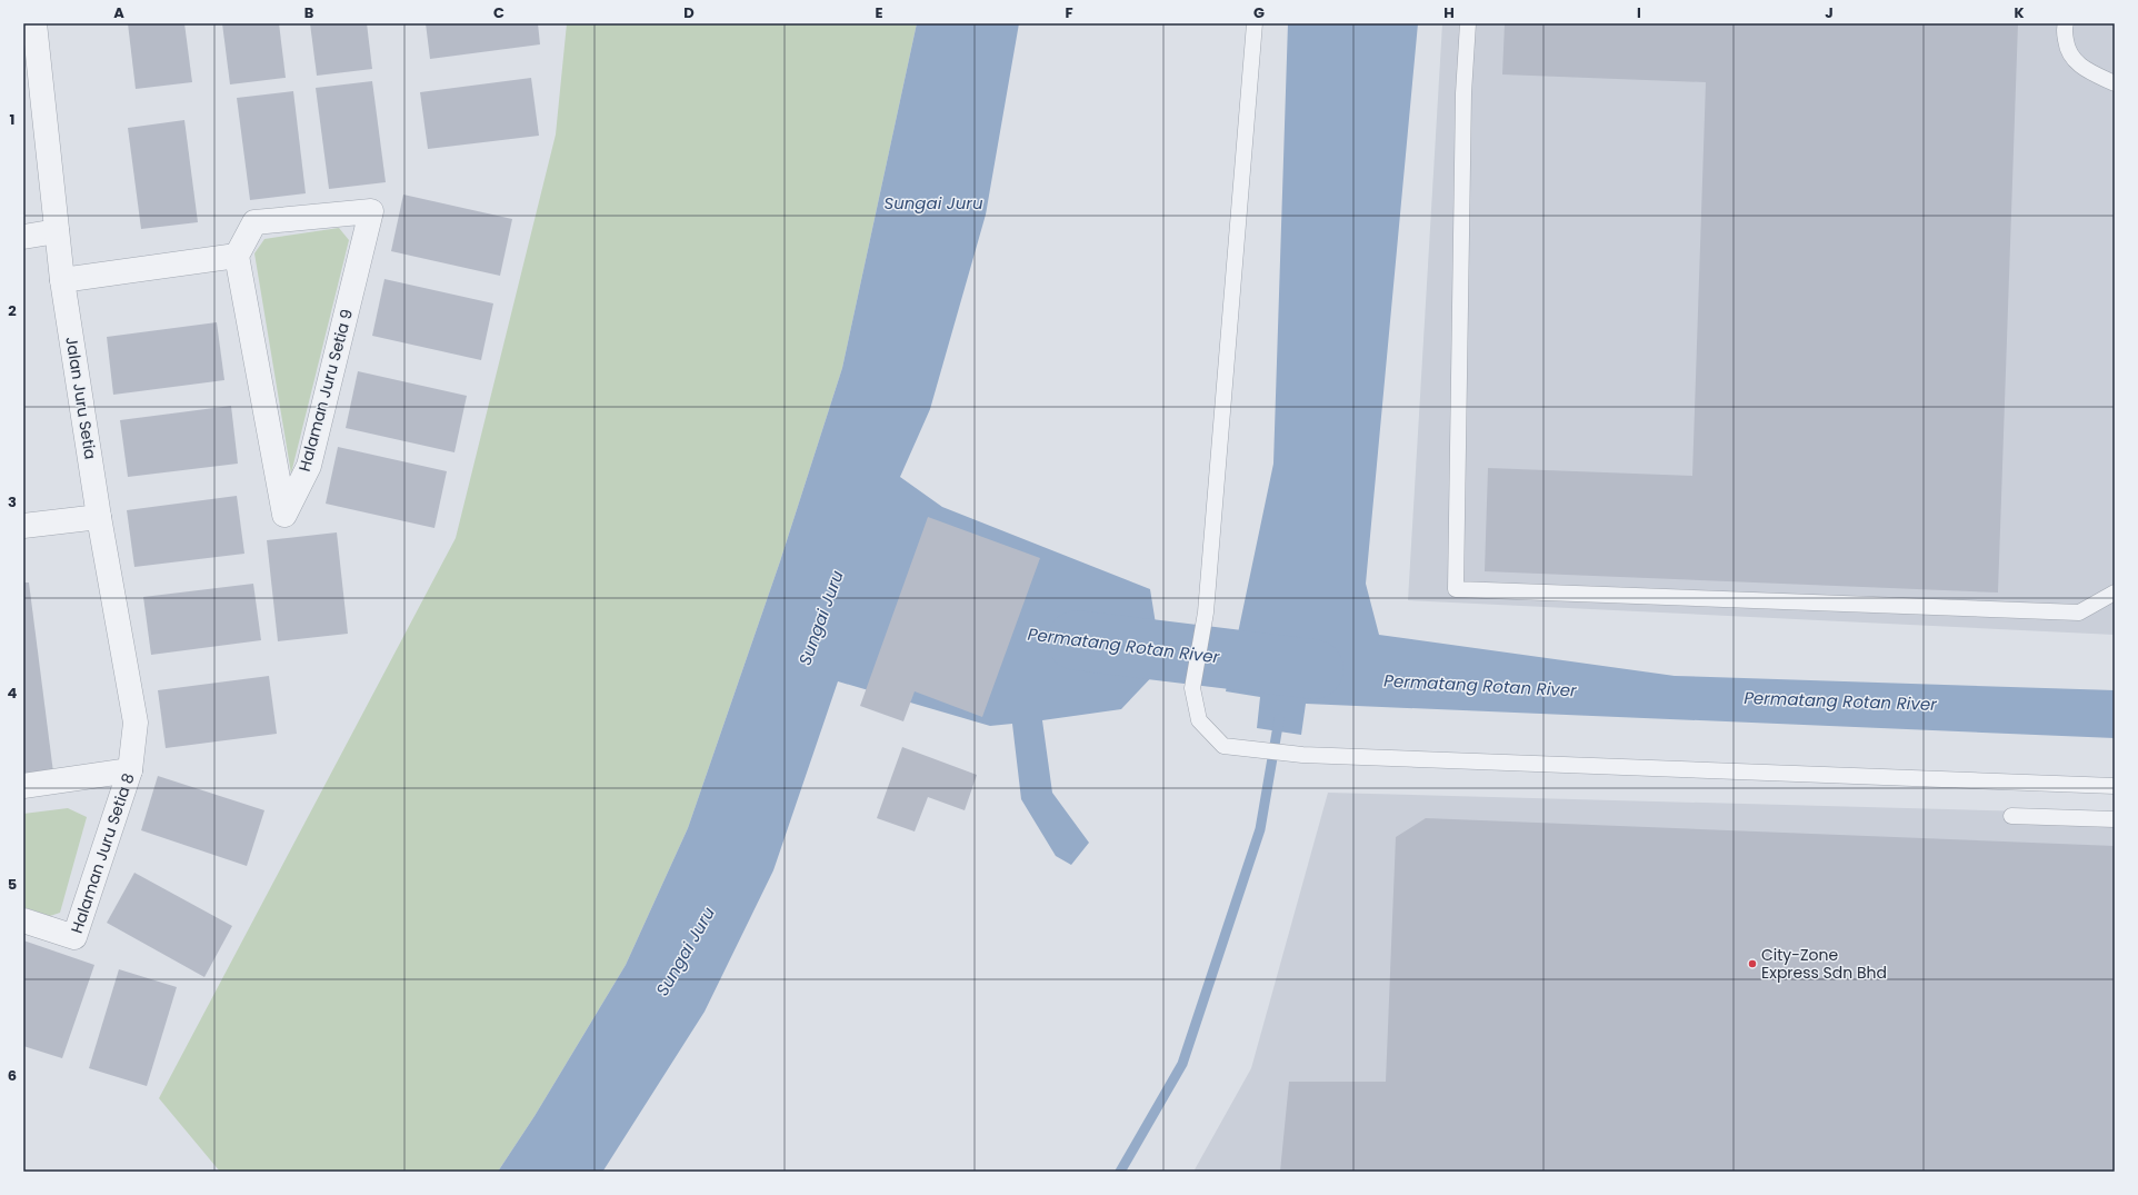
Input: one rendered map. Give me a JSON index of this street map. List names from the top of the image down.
{
  "streets": {
    "street": ["Halaman Juru Setia 9", "Jalan Juru Setia", "Halaman Juru Setia 8"]
  },
  "crossings": [
    ["Jalan Juru Setia", "Halaman Juru Setia 8"]
  ],
  "water": ["Sungai Juru", "Permatang Rotan River"],
  "places": ["City-Zone Express Sdn Bhd"],
  "grid": {
    "columns": [
      "A",
      "B",
      "C",
      "D",
      "E",
      "F",
      "G",
      "H",
      "I",
      "J",
      "K"
    ],
    "rows": [
      "1",
      "2",
      "3",
      "4",
      "5",
      "6"
    ]
  }
}
